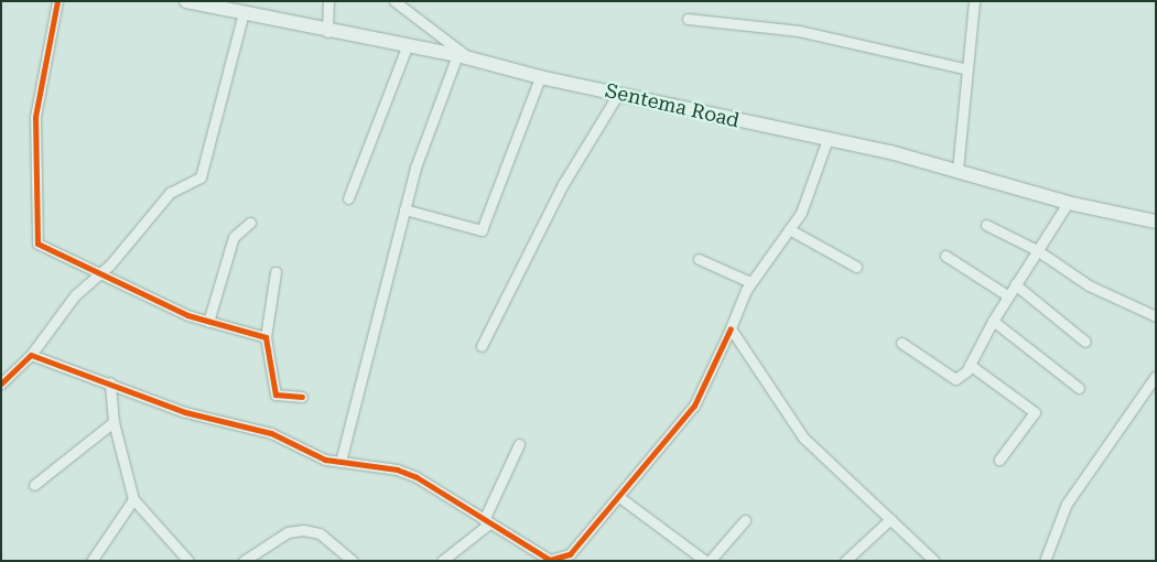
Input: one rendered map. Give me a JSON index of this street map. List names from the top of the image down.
{
  "streets": {
    "main road": ["Sentema Road"]
  }
}
